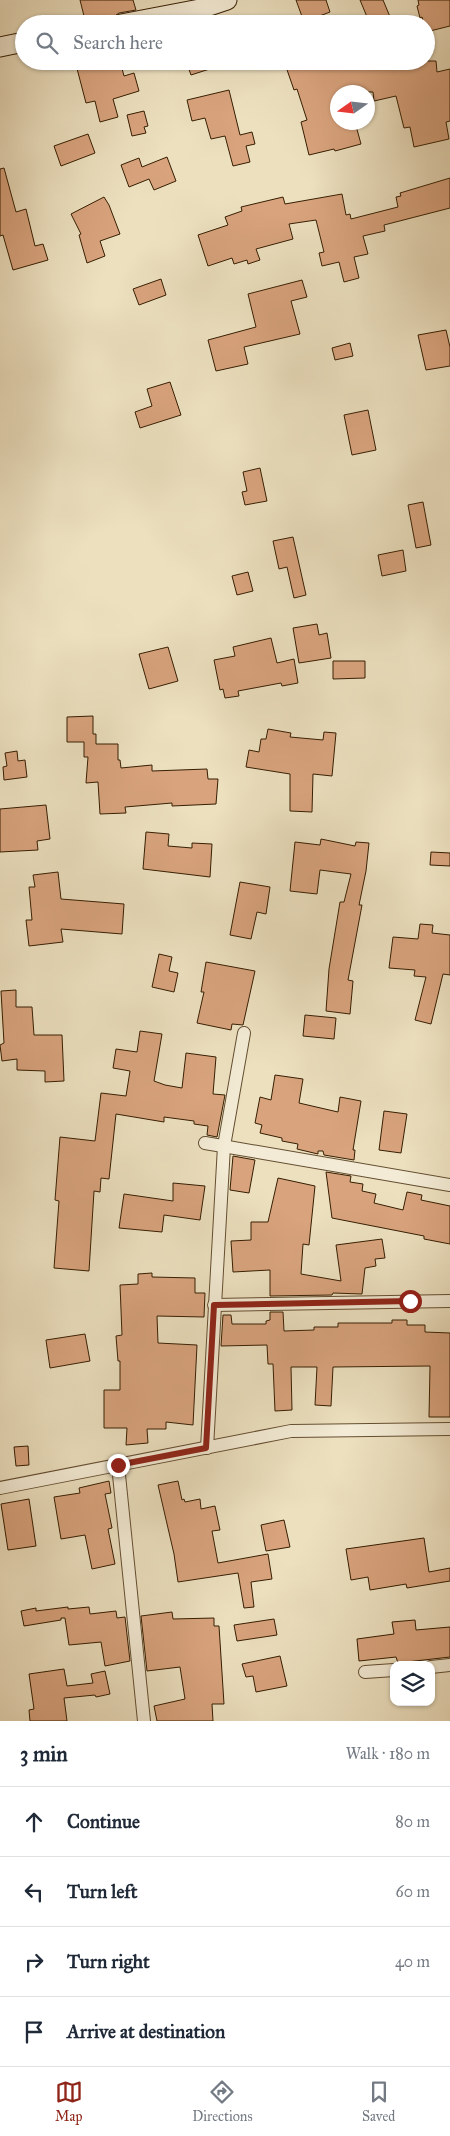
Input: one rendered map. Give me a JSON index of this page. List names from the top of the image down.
{
  "north": "left",
  "page": {
    "search": "Search here",
    "heading": ["3 min", "Walk · 180 m"],
    "list": [
      ["Continue", "80 m"],
      ["Turn left", "60 m"],
      ["Turn right", "40 m"],
      "Arrive at destination"
    ],
    "nav": ["Map", "Directions", "Saved"]
  }
}
